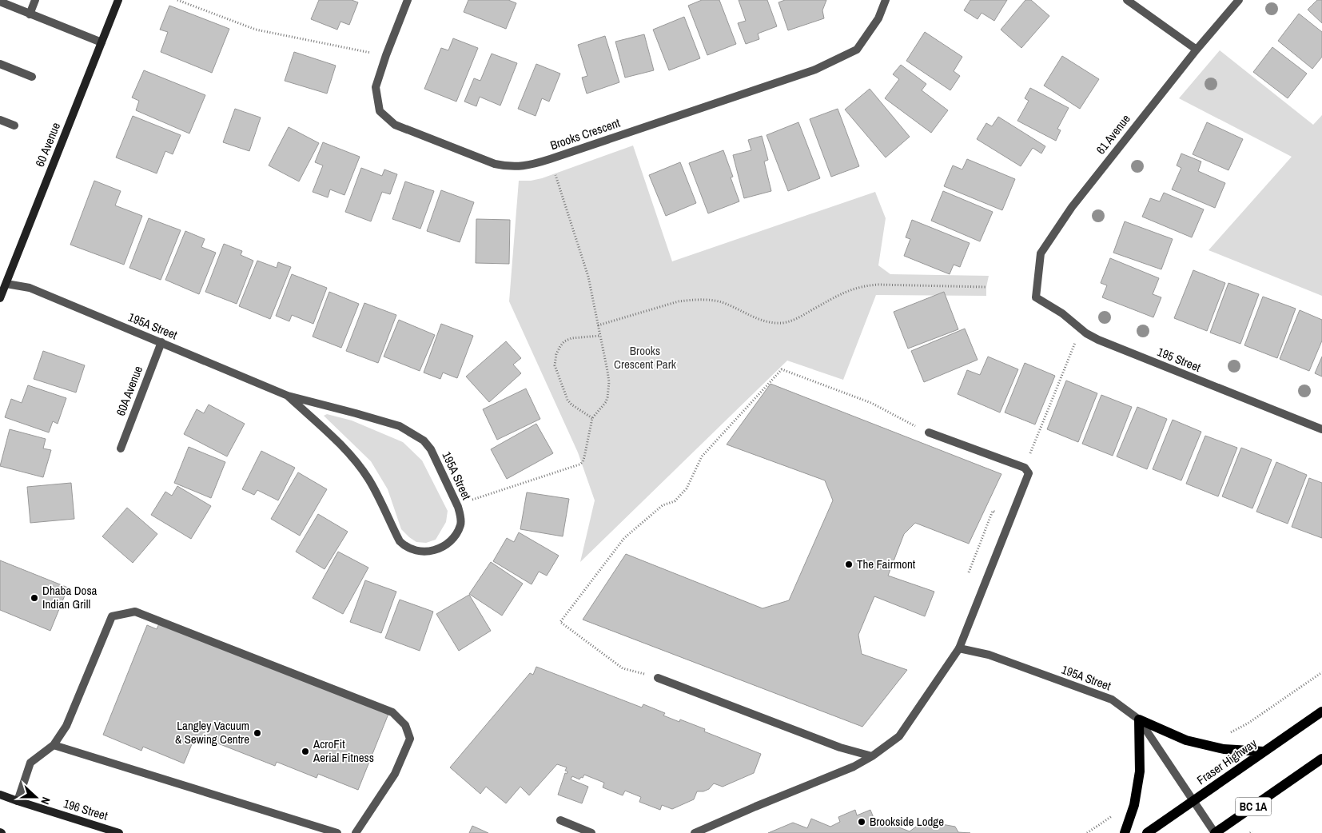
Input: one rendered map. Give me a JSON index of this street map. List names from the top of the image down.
{
  "streets": {
    "main road": ["Fraser Highway", "BC 1A"],
    "street": [
      "Brooks Crescent",
      "61 Avenue",
      "60 Avenue",
      "195A Street",
      "195 Street",
      "60A Avenue",
      "196 Street"
    ]
  },
  "crossings": [
    ["61 Avenue", "195 Street"],
    ["60 Avenue", "195A Street"],
    ["195A Street", "60A Avenue"],
    ["195A Street", "Fraser Highway"],
    ["195A Street", "BC 1A"]
  ],
  "parks": ["Brooks Crescent Park"],
  "places": [
    "The Fairmont",
    "Dhaba Dosa Indian Grill",
    "Langley Vacuum & Sewing Centre",
    "AcroFit Aerial Fitness",
    "Brookside Lodge"
  ],
  "north": "right"
}
